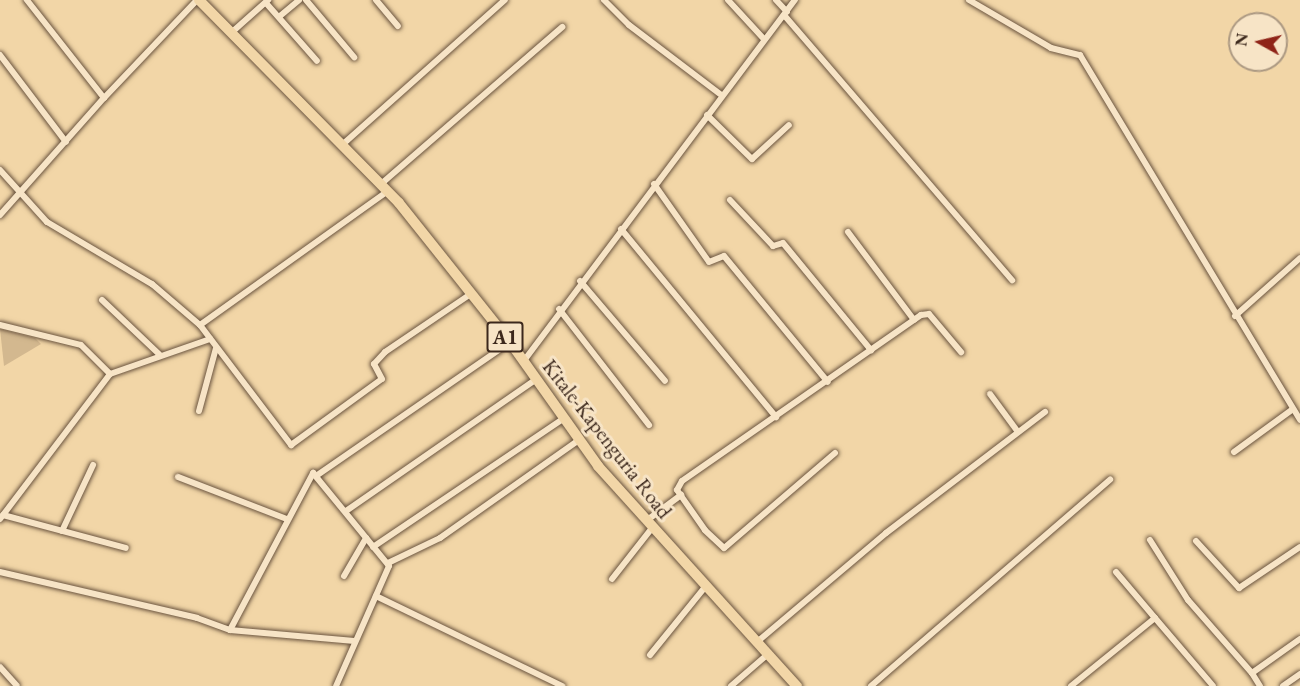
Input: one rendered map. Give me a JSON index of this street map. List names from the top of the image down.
{
  "streets": {
    "highway": ["A1", "Kitale-Kapenguria Road"]
  },
  "north": "left"
}
